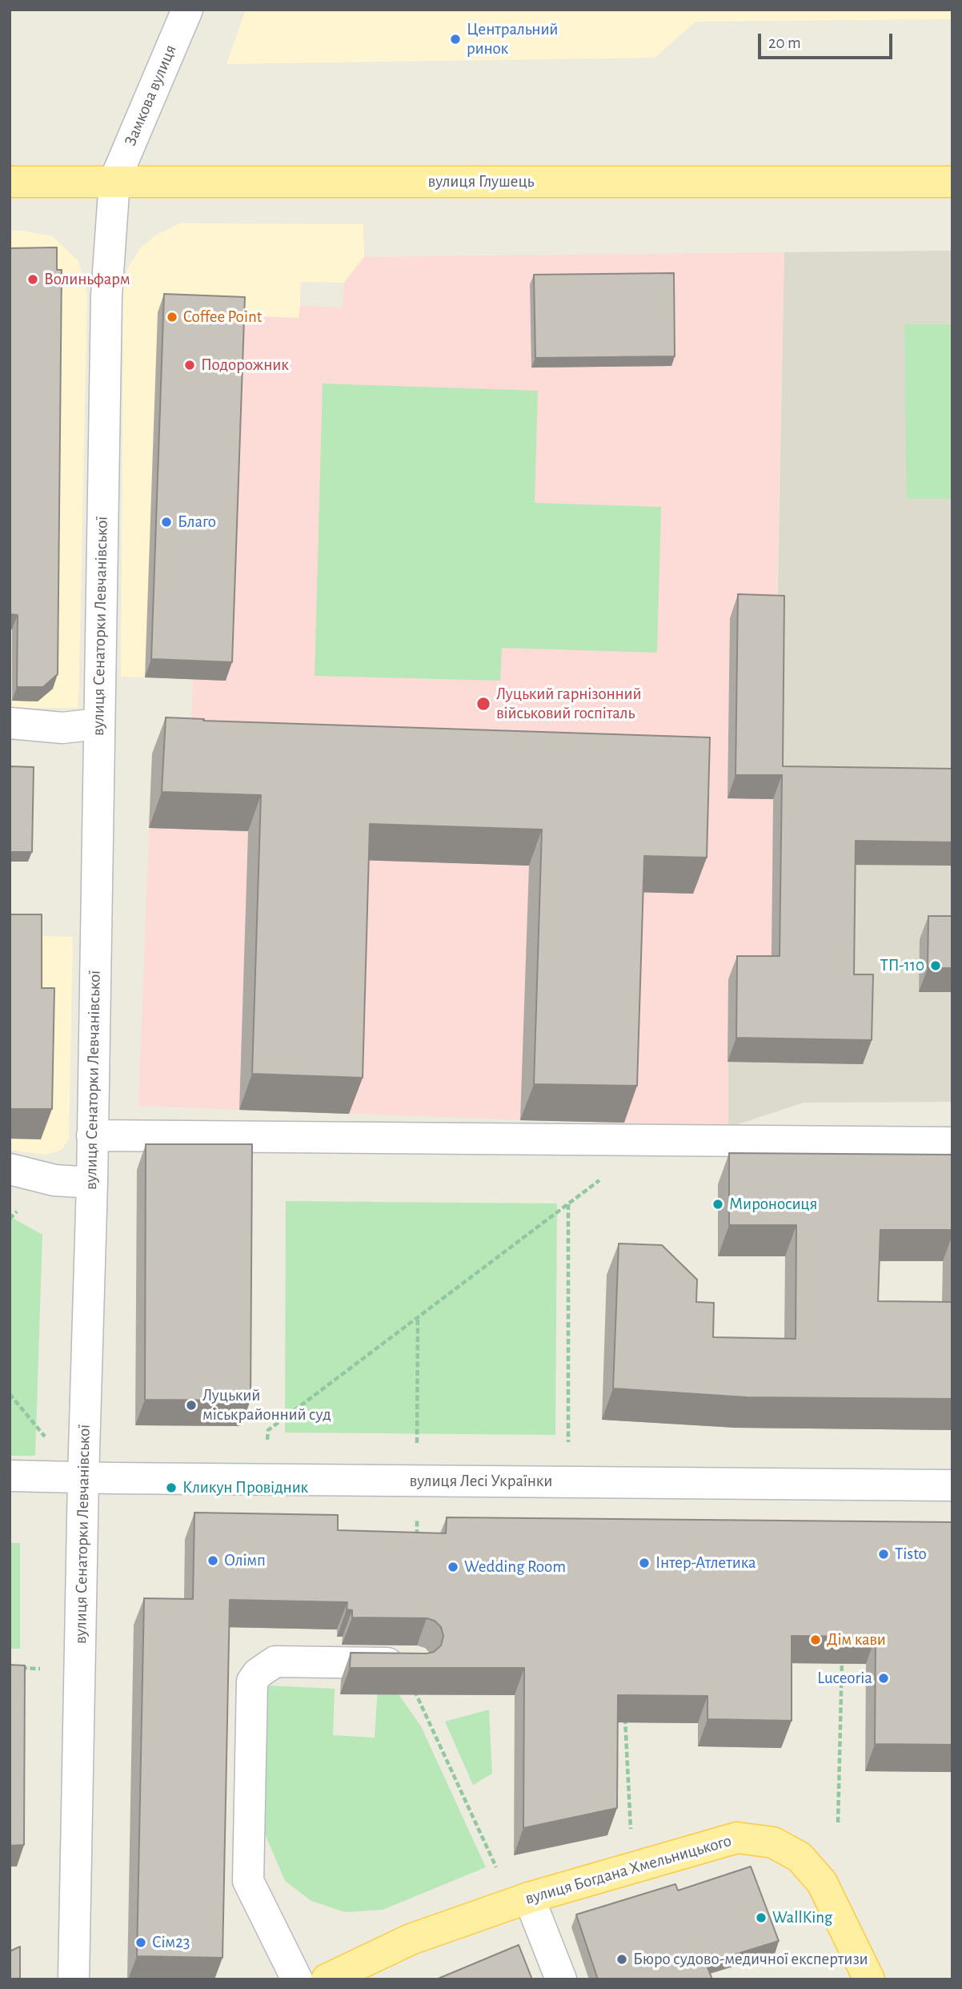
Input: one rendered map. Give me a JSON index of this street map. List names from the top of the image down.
{
  "streets": {
    "main road": ["вулиця Глушець", "вулиця Богдана Хмельницького"],
    "street": ["Замкова вулиця", "вулиця Сенаторки Левчанівської", "вулиця Лесі Українки"]
  },
  "crossings": [
    ["Замкова вулиця", "вулиця Глушець"],
    ["Замкова вулиця", "вулиця Сенаторки Левчанівської"],
    ["вулиця Глушець", "вулиця Сенаторки Левчанівської"],
    ["вулиця Сенаторки Левчанівської", "вулиця Лесі Українки"]
  ],
  "places": [
    "Центральний ринок",
    "Волиньфарм",
    "Coffee Point",
    "Подорожник",
    "Благо",
    "Луцький гарнізонний військовий госпіталь",
    "ТП-110",
    "Мироносиця",
    "Луцький міськрайонний суд",
    "Кликун Провідник",
    "Tisto",
    "Олімп",
    "Інтер-Атлетика",
    "Wedding Room",
    "Дім кави",
    "Luceoria",
    "WallKing",
    "Сім23",
    "Бюро судово-медичної експертизи"
  ],
  "scale_bar": "20 m"
}
